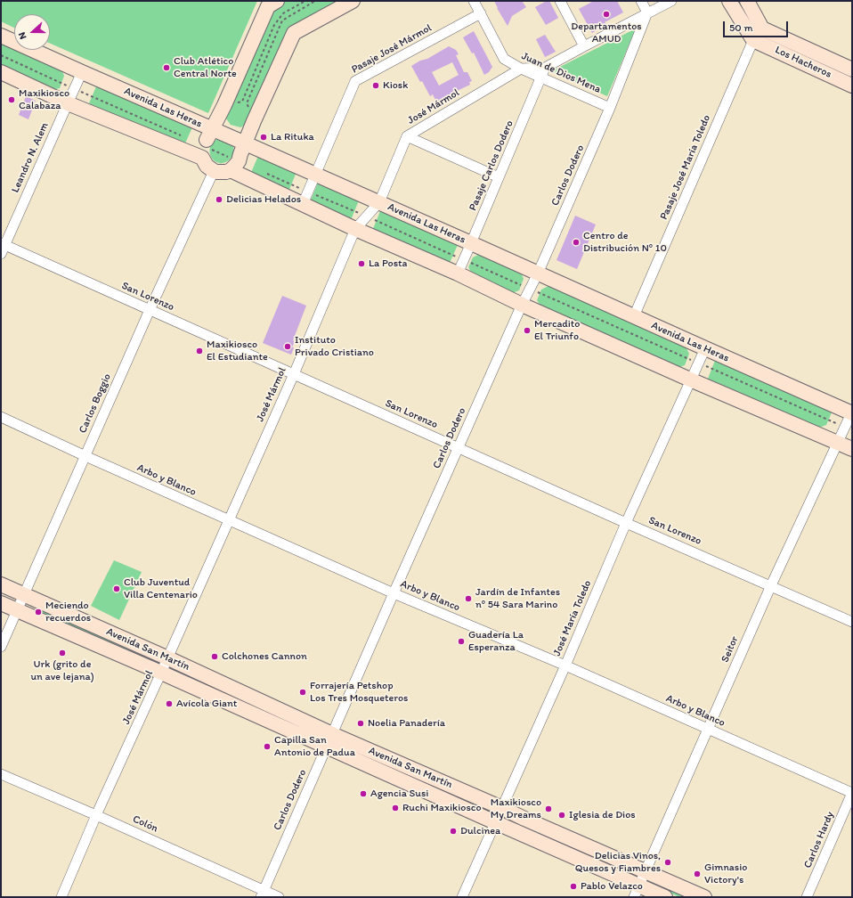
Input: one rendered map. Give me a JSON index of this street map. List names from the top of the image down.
{
  "streets": {
    "main road": ["Los Hacheros", "Avenida Las Heras", "Avenida San Martín"],
    "street": [
      "Pasaje José Mármol",
      "Juan de Dios Mena",
      "José Mármol",
      "Leandro N. Alem",
      "Pasaje Carlos Dodero",
      "Pasaje José María Toledo",
      "Carlos Dodero",
      "San Lorenzo",
      "Carlos Boggio",
      "Arbo y Blanco",
      "José María Toledo",
      "Seitor",
      "Colón",
      "Carlos Hardy"
    ]
  },
  "crossings": [
    ["Pasaje José Mármol", "Juan de Dios Mena"],
    ["Pasaje José Mármol", "Avenida Las Heras"],
    ["Los Hacheros", "Pasaje José María Toledo"],
    ["Juan de Dios Mena", "José Mármol"],
    ["Juan de Dios Mena", "Pasaje Carlos Dodero"],
    ["Juan de Dios Mena", "Carlos Dodero"],
    ["José Mármol", "Avenida Las Heras"],
    ["José Mármol", "Pasaje Carlos Dodero"],
    ["José Mármol", "Carlos Dodero"],
    ["José Mármol", "San Lorenzo"],
    ["José Mármol", "Arbo y Blanco"],
    ["José Mármol", "Avenida San Martín"],
    ["José Mármol", "Colón"],
    ["Avenida Las Heras", "Leandro N. Alem"],
    ["Avenida Las Heras", "Pasaje Carlos Dodero"],
    ["Avenida Las Heras", "Pasaje José María Toledo"],
    ["Avenida Las Heras", "Carlos Dodero"],
    ["Avenida Las Heras", "Carlos Boggio"],
    ["Avenida Las Heras", "José María Toledo"],
    ["Avenida Las Heras", "Seitor"],
    ["Leandro N. Alem", "San Lorenzo"],
    ["Carlos Dodero", "San Lorenzo"],
    ["Carlos Dodero", "Arbo y Blanco"],
    ["Carlos Dodero", "Avenida San Martín"],
    ["Carlos Dodero", "Colón"],
    ["San Lorenzo", "Carlos Boggio"],
    ["San Lorenzo", "José María Toledo"],
    ["San Lorenzo", "Seitor"],
    ["Carlos Boggio", "Arbo y Blanco"],
    ["Carlos Boggio", "Avenida San Martín"],
    ["Arbo y Blanco", "José María Toledo"],
    ["Arbo y Blanco", "Seitor"],
    ["Arbo y Blanco", "Carlos Hardy"],
    ["José María Toledo", "Avenida San Martín"],
    ["Avenida San Martín", "Seitor"]
  ],
  "places": [
    "Departamentos AMUD",
    "Club Atlético Central Norte",
    "Kiosk",
    "Maxikiosco Calabaza",
    "La Rituka",
    "Delicias Helados",
    "Centro de Distribución Nº 10",
    "La Posta",
    "Mercadito El Triunfo",
    "Instituto Privado Cristiano",
    "Maxikiosco El Estudiante",
    "Club Juventud Villa Centenario",
    "Jardín de Infantes nº 54 Sara Marino",
    "Meciendo recuerdos",
    "Guadería La Esperanza",
    "Urk (grito de un ave lejana)",
    "Colchones Cannon",
    "Forrajería Petshop Los Tres Mosqueteros",
    "Avícola Giant",
    "Noelia Panadería",
    "Capilla San Antonio de Padua",
    "Agencia Susi",
    "Ruchi Maxikiosco",
    "Maxikiosco My Dreams",
    "Iglesia de Dios",
    "Dulcinea",
    "Delicias Vinos, Quesos y Fiambres",
    "Gimnasio Victory's",
    "Pablo Velazco"
  ],
  "scale_bar": "50 m",
  "north": "left"
}
